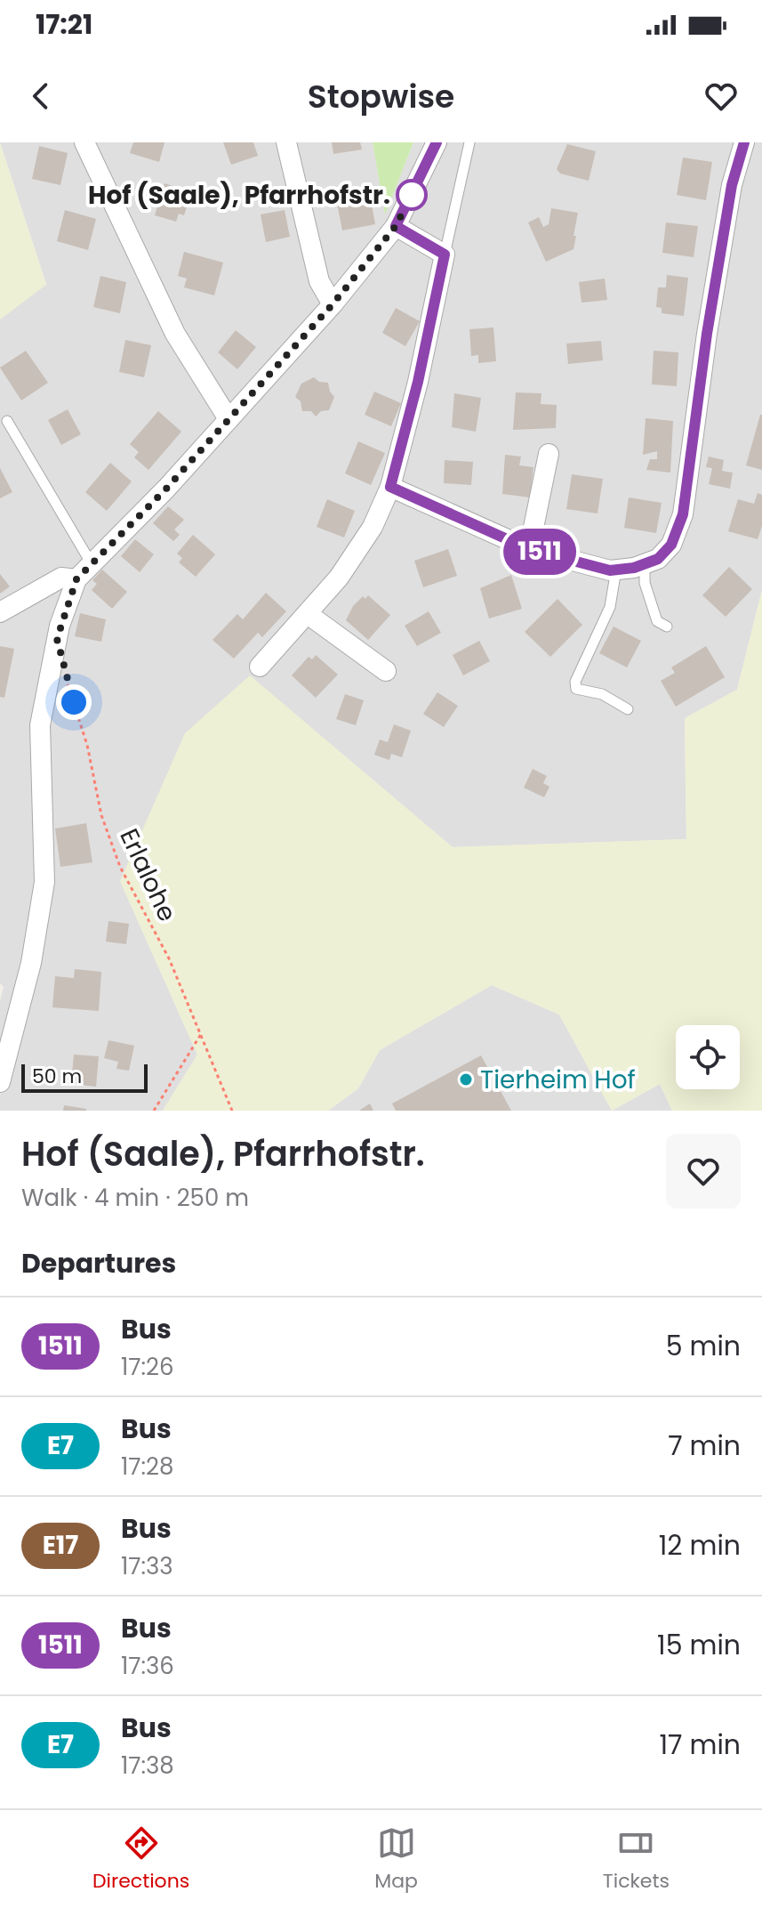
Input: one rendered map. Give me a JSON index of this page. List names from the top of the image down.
{
  "streets": {
    "path": ["Erlalohe"]
  },
  "places": ["Hof (Saale), Pfarrhofstr.", "Tierheim Hof"],
  "lines": ["bus line 1511"],
  "scale_bar": "50 m",
  "page": {
    "status": "17:21",
    "header": "Stopwise",
    "on_map": "1511",
    "scale": "50 m",
    "heading": [
      ["Hof (Saale), Pfarrhofstr.", "Walk · 4 min · 250 m"],
      "Departures"
    ],
    "list": [
      {
        "mark": "1511",
        "name": "Bus",
        "note": "17:26",
        "value": "5 min"
      },
      {
        "mark": "E7",
        "name": "Bus",
        "note": "17:28",
        "value": "7 min"
      },
      {
        "mark": "E17",
        "name": "Bus",
        "note": "17:33",
        "value": "12 min"
      },
      {
        "mark": "1511",
        "name": "Bus",
        "note": "17:36",
        "value": "15 min"
      },
      {
        "mark": "E7",
        "name": "Bus",
        "note": "17:38",
        "value": "17 min"
      }
    ],
    "tabs": ["Directions", "Map", "Tickets"]
  }
}
